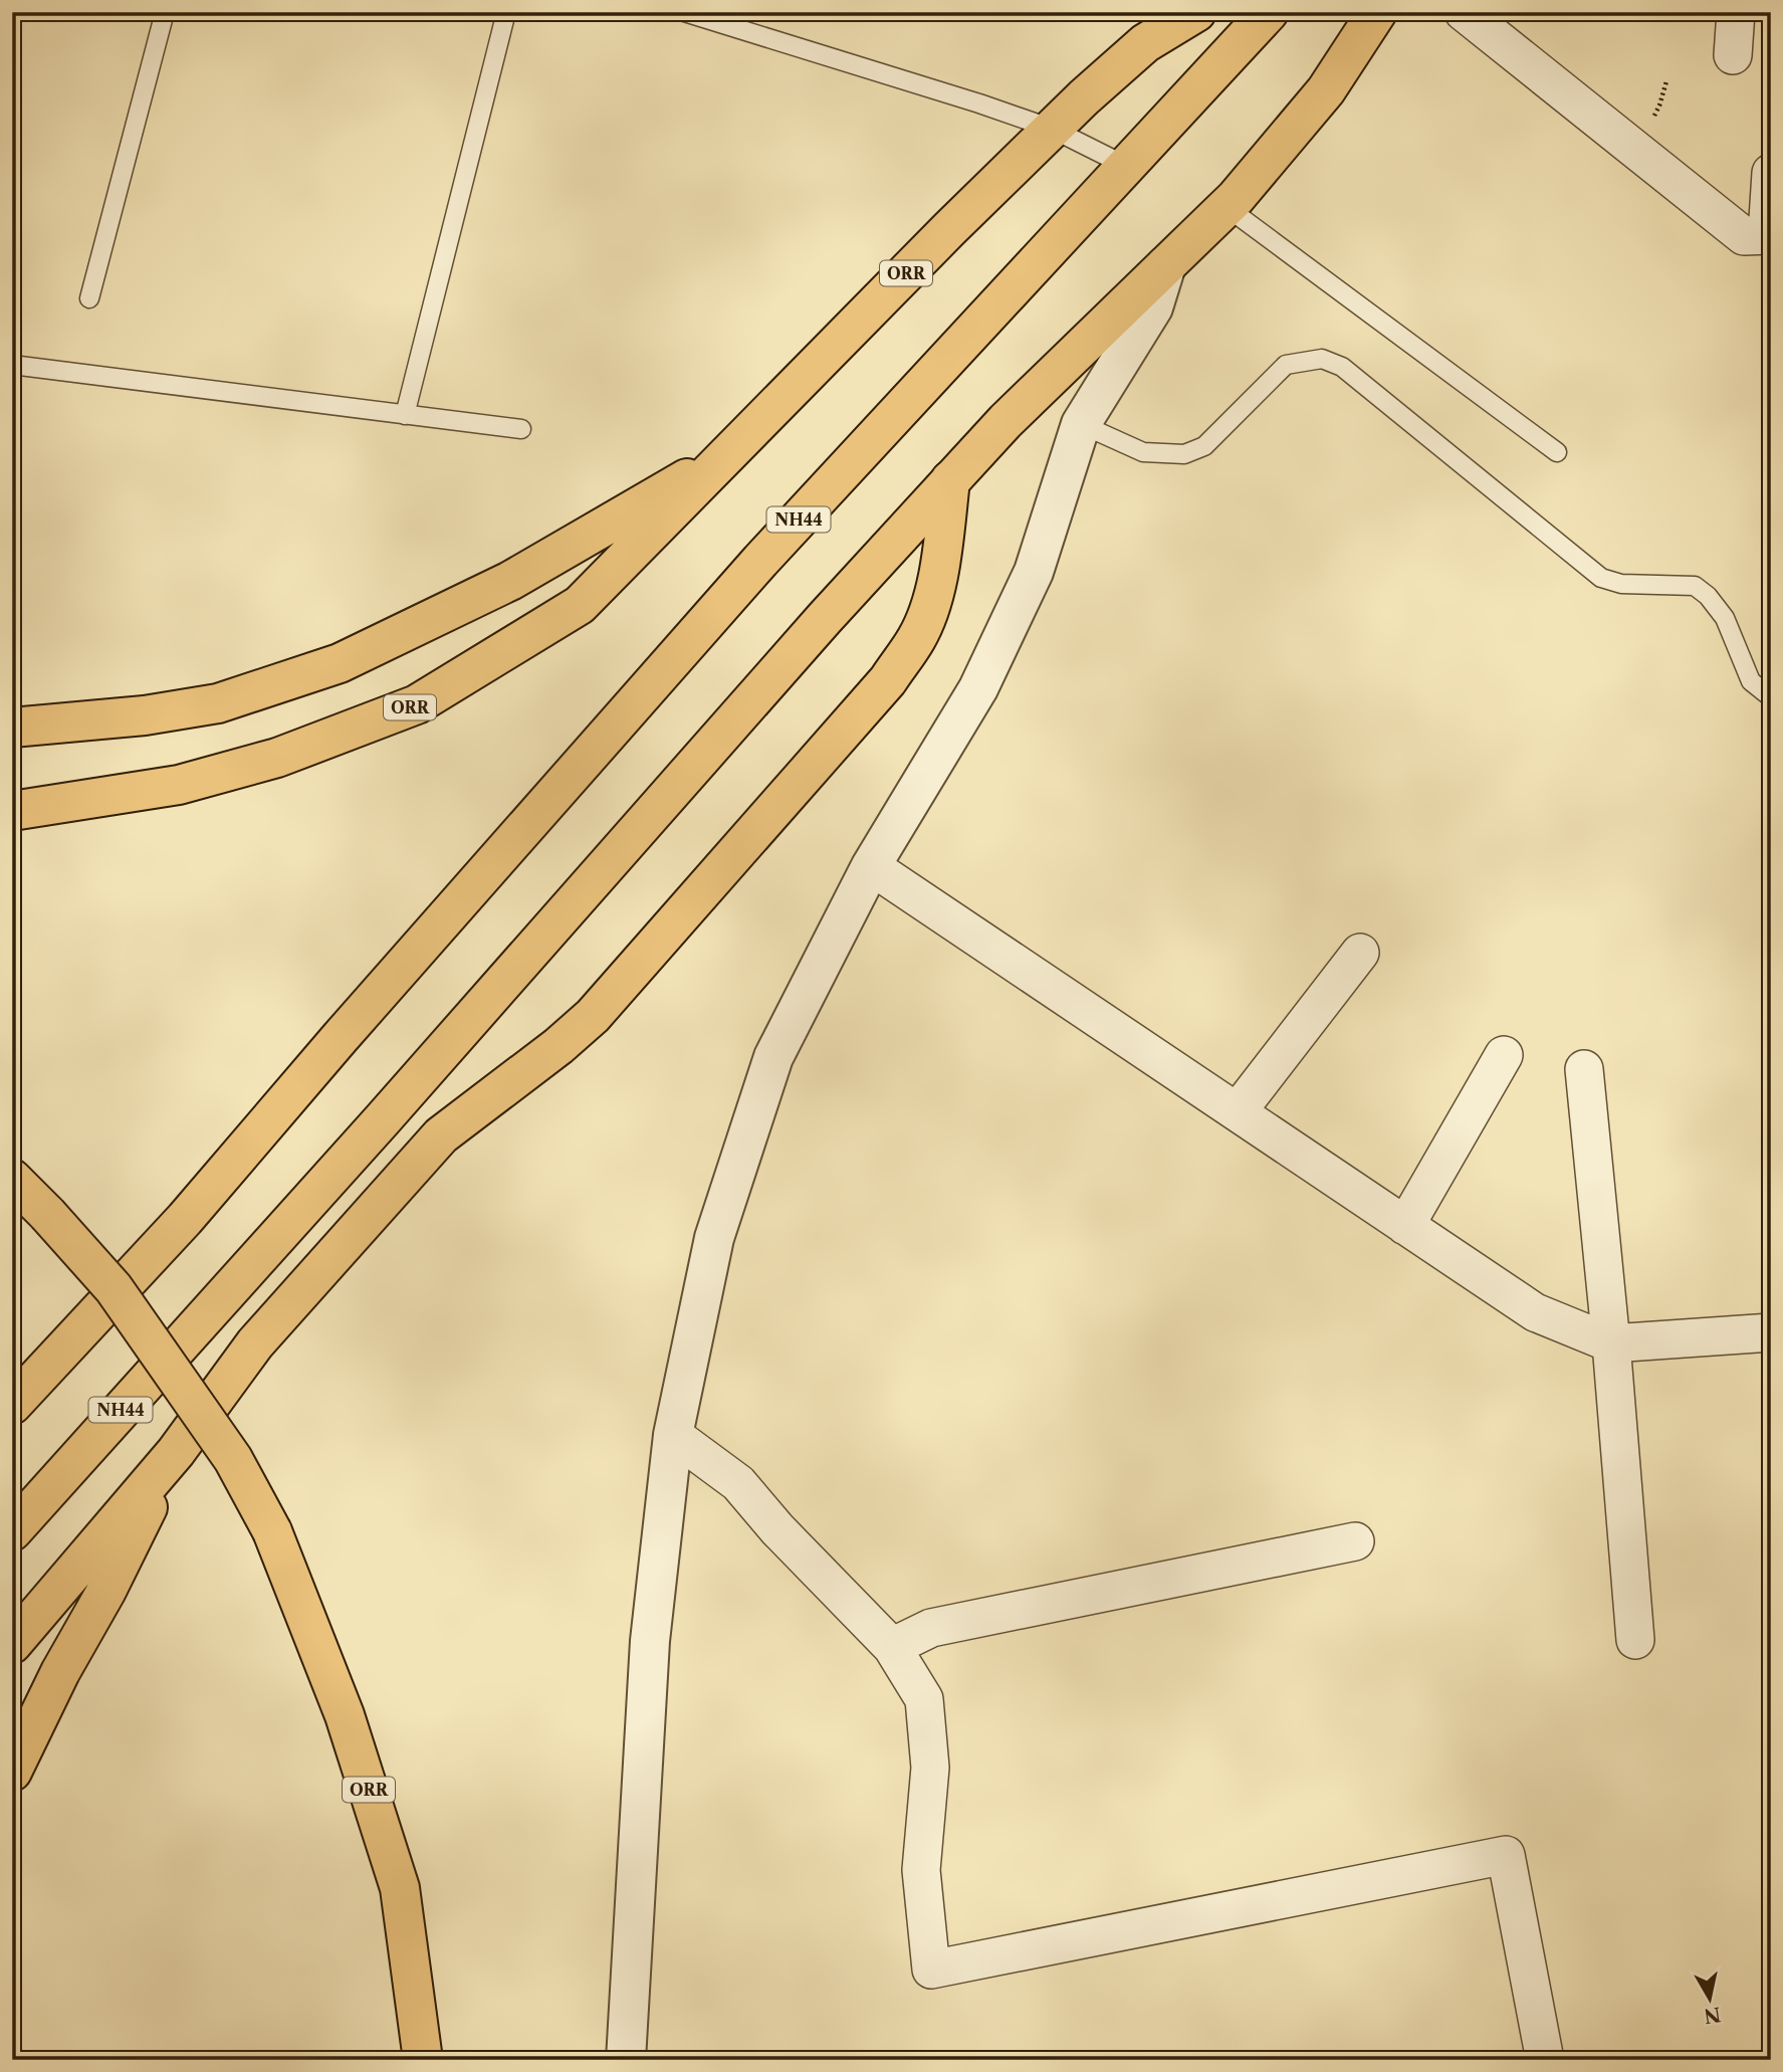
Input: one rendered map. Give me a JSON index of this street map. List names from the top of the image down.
{
  "streets": {
    "highway": ["ORR", "NH44"]
  },
  "north": "bottom"
}
